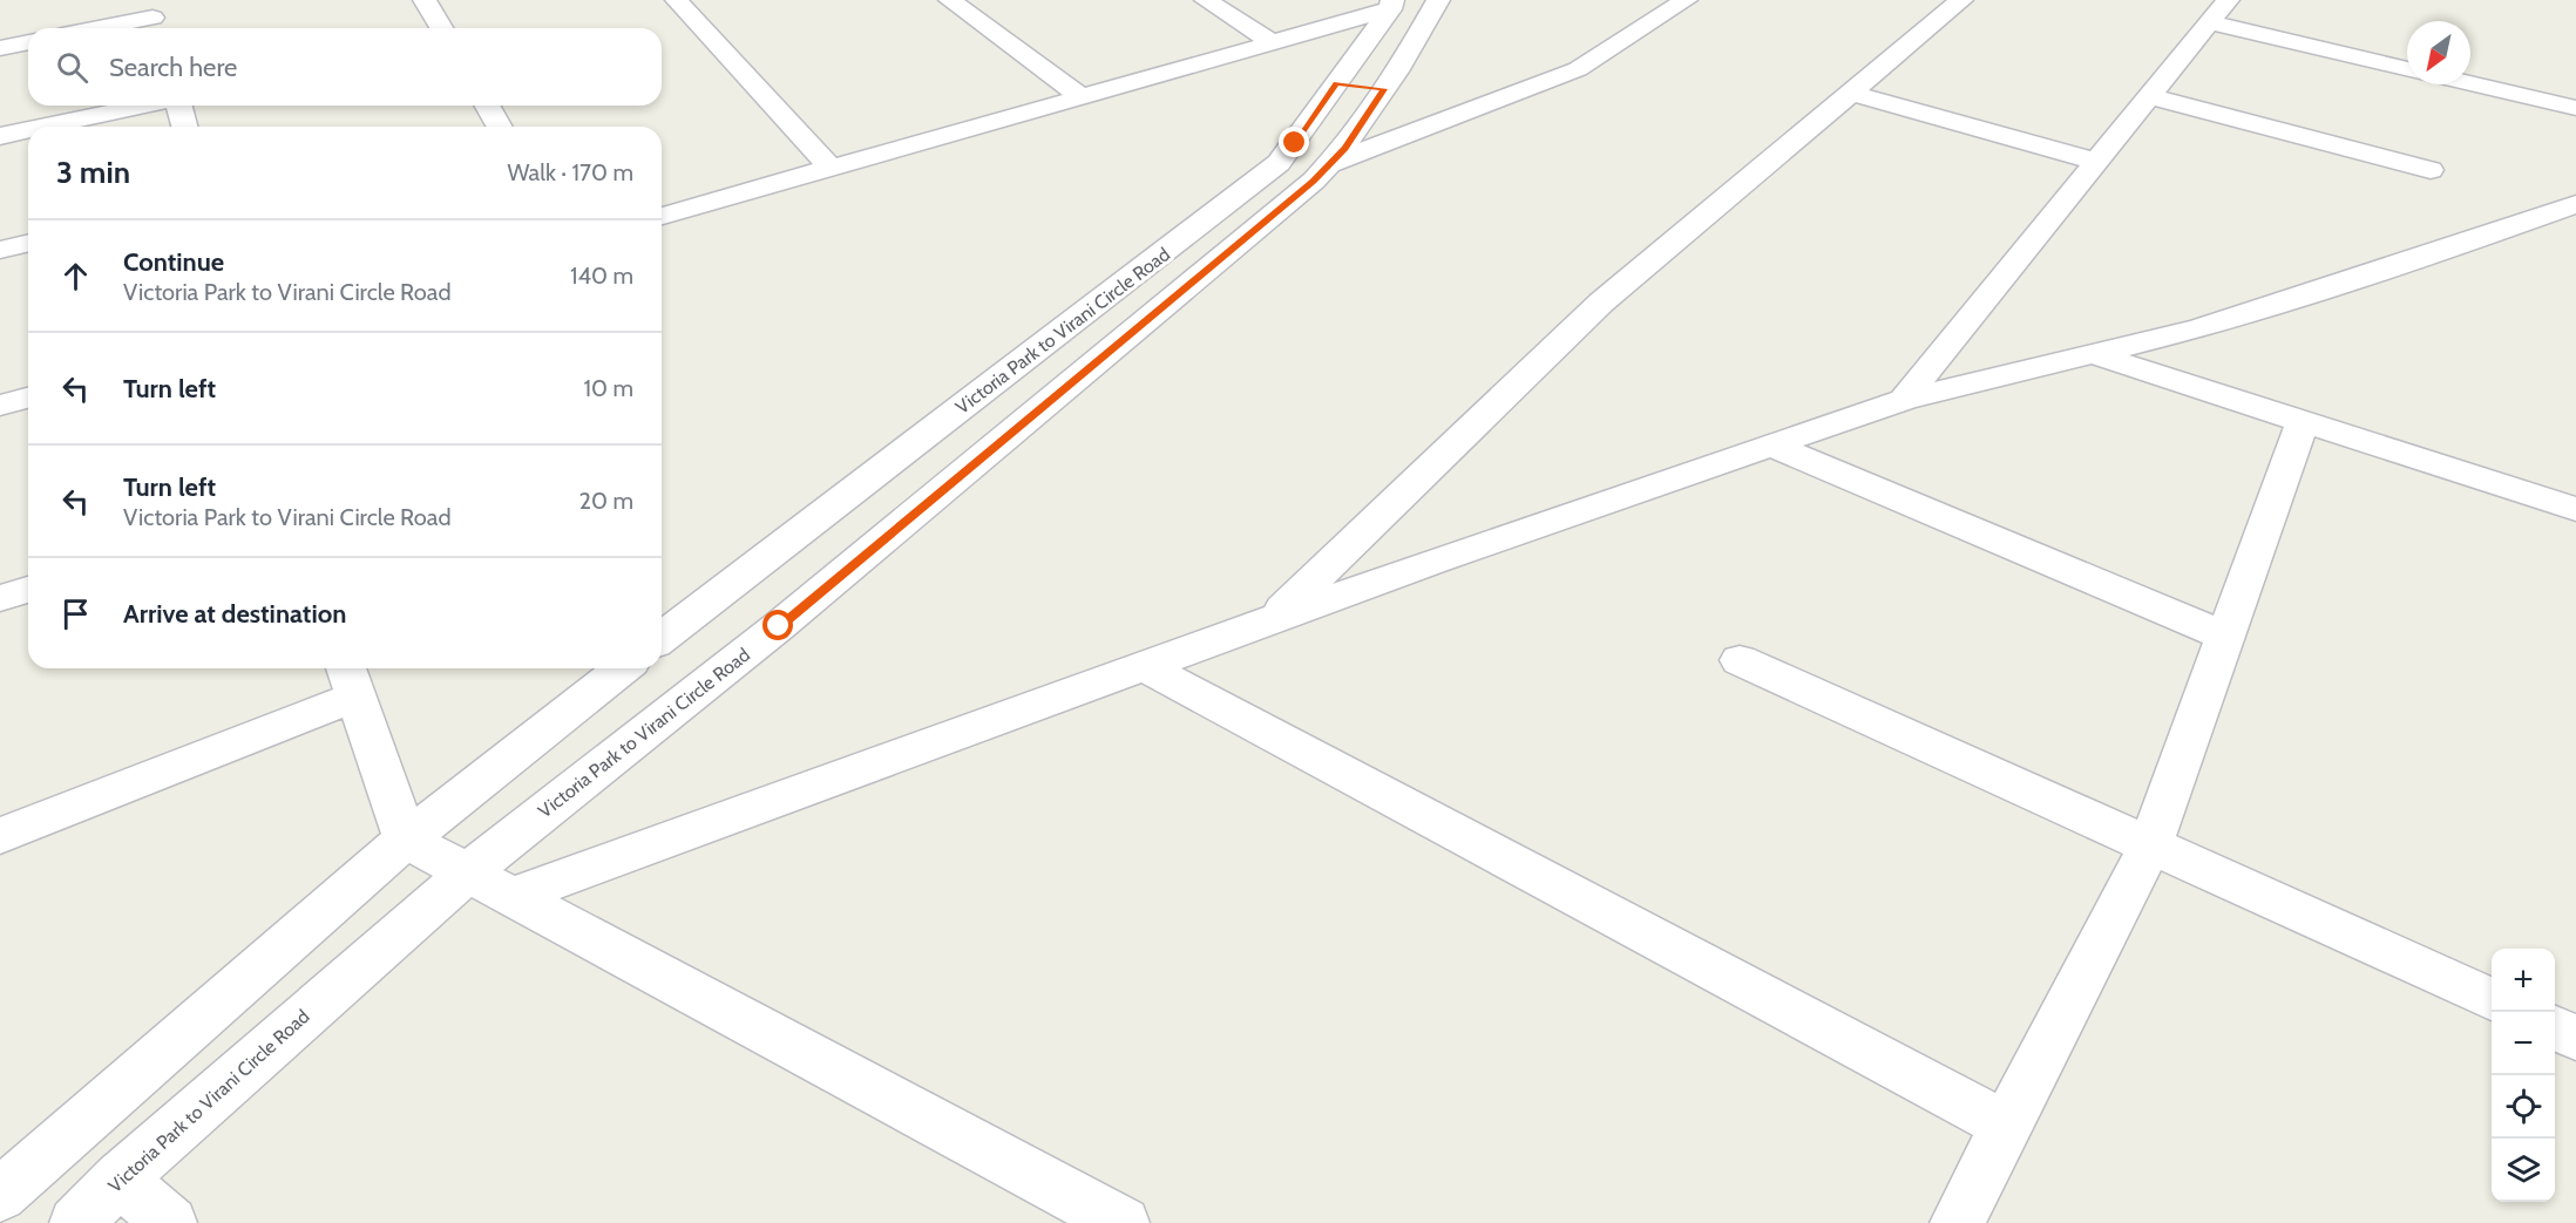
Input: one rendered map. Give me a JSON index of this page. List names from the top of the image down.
{
  "streets": {
    "street": ["Victoria Park to Virani Circle Road"]
  },
  "north": "bottom left",
  "page": {
    "search": "Search here",
    "heading": ["3 min", "Walk · 170 m"],
    "list": [
      ["Continue", "Victoria Park to Virani Circle Road", "140 m"],
      ["Turn left", "10 m"],
      ["Turn left", "Victoria Park to Virani Circle Road", "20 m"],
      "Arrive at destination"
    ],
    "map_buttons": ["+", "−"]
  }
}
